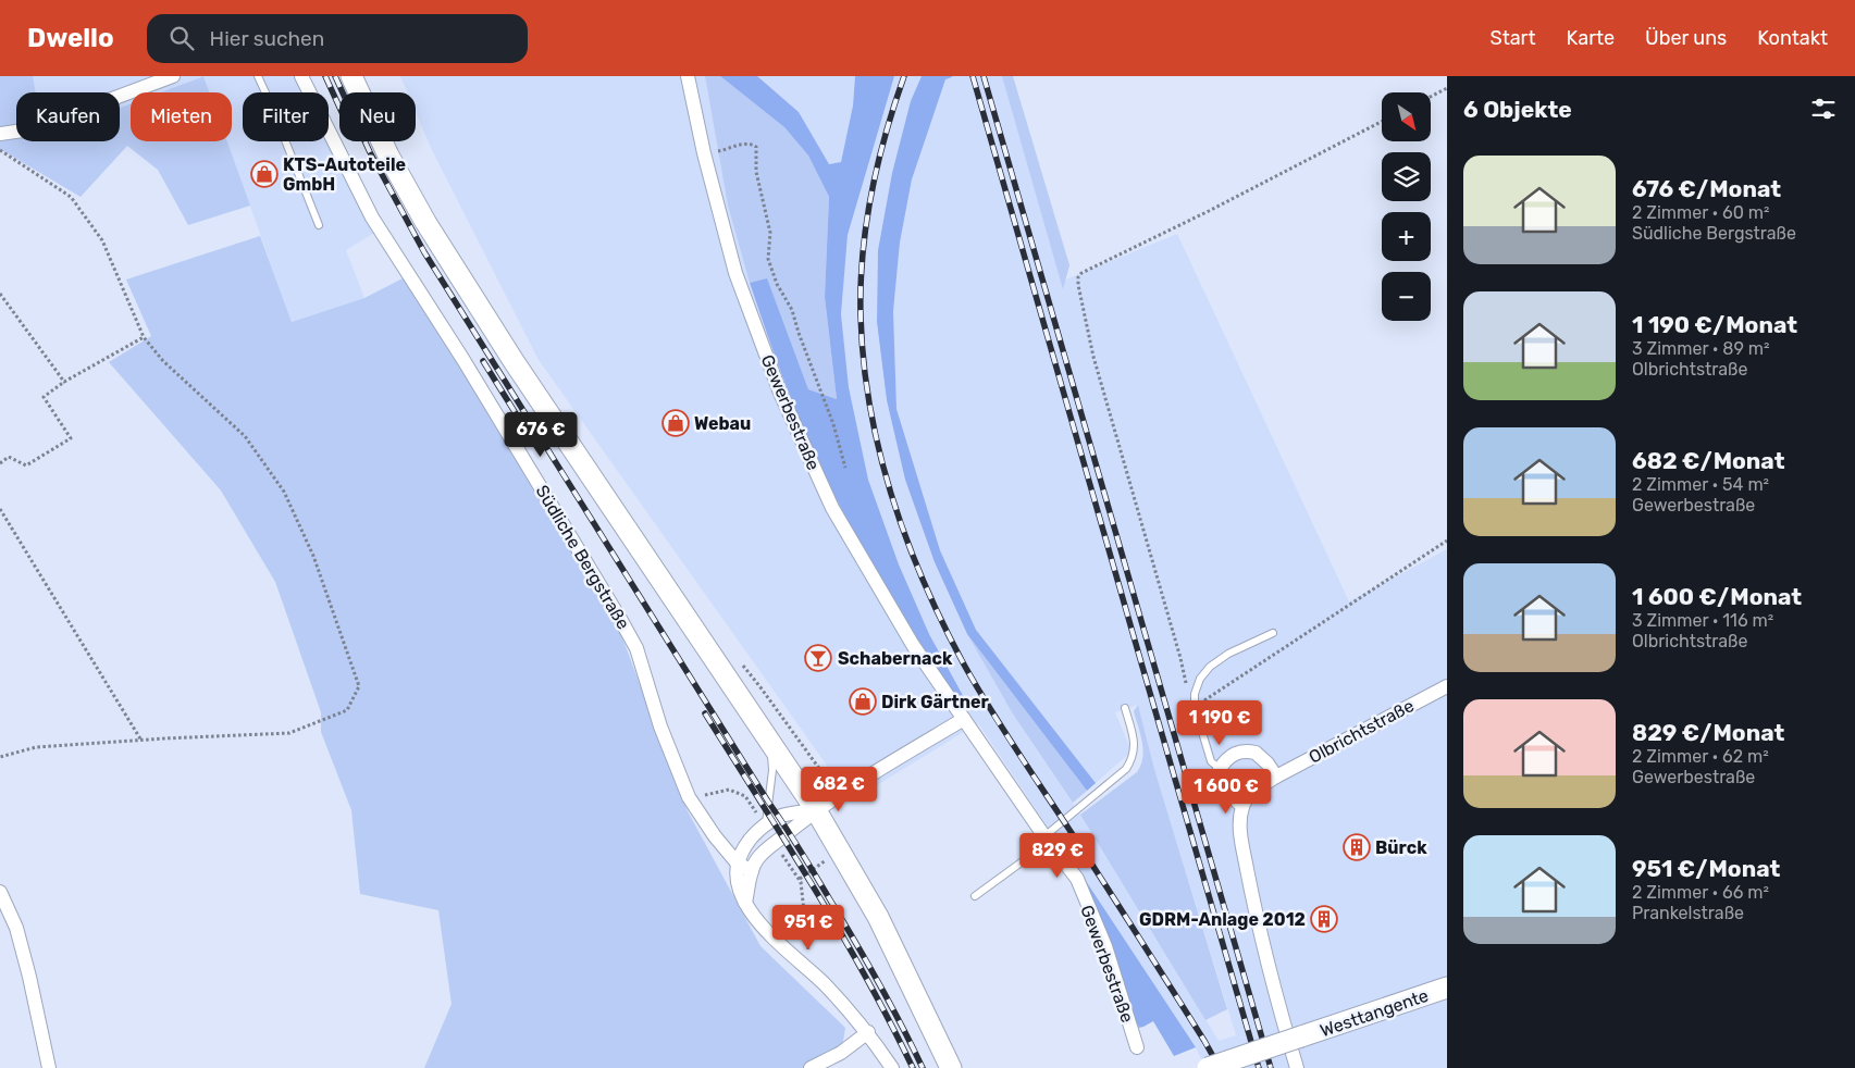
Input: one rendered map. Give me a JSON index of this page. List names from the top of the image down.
{
  "streets": {
    "main road": ["Westtangente"],
    "street": ["Gewerbestraße", "Südliche Bergstraße", "Olbrichtstraße"]
  },
  "places": {
    "shop": ["KTS-Autoteile GmbH", "Webau", "Dirk Gärtner"],
    "bar": ["Schabernack"],
    "building": ["Bürck", "GDRM-Anlage 2012"]
  },
  "north": "bottom right",
  "page": {
    "header": "Dwello",
    "search": "Hier suchen",
    "nav": [
      "Start",
      "Karte",
      "Über uns",
      "Kontakt"
    ],
    "heading": "6 Objekte",
    "map_buttons": ["+", "−"],
    "chip": [
      "Kaufen",
      "Mieten",
      "Filter",
      "Neu"
    ],
    "list": [
      {
        "name": "676 €/Monat",
        "note": "2 Zimmer · 60 m² · Südliche Bergstraße"
      },
      {
        "name": "1 190 €/Monat",
        "note": "3 Zimmer · 89 m² · Olbrichtstraße"
      },
      {
        "name": "682 €/Monat",
        "note": "2 Zimmer · 54 m² · Gewerbestraße"
      },
      {
        "name": "1 600 €/Monat",
        "note": "3 Zimmer · 116 m² · Olbrichtstraße"
      },
      {
        "name": "829 €/Monat",
        "note": "2 Zimmer · 62 m² · Gewerbestraße"
      },
      {
        "name": "951 €/Monat",
        "note": "2 Zimmer · 66 m² · Prankelstraße"
      }
    ],
    "price": [
      "676 €",
      "1 190 €",
      "682 €",
      "1 600 €",
      "829 €",
      "951 €"
    ]
  }
}
